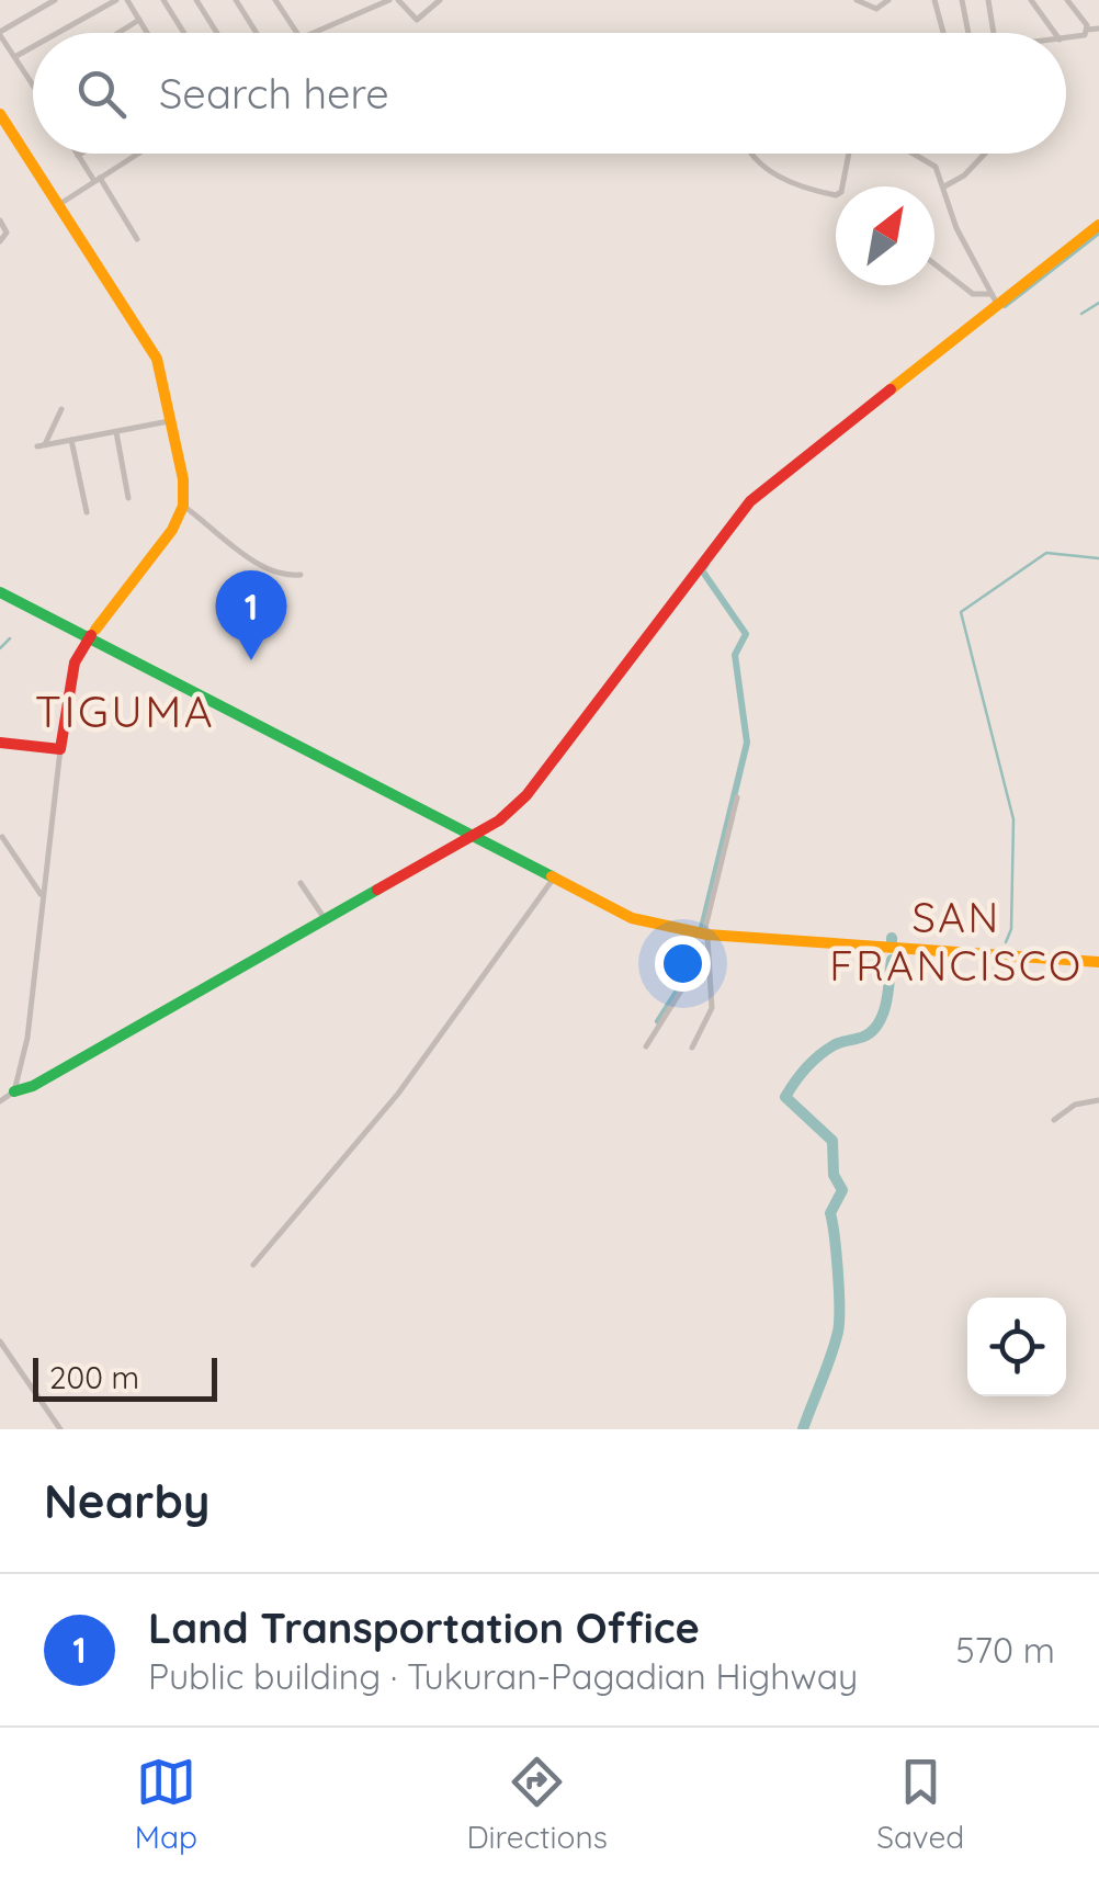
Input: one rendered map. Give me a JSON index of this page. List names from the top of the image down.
{
  "districts": ["TIGUMA", "SAN FRANCISCO"],
  "scale_bar": "200 m",
  "north": "top right",
  "page": {
    "search": "Search here",
    "pins": "1",
    "scale": "200 m",
    "heading": "Nearby",
    "list": [
      {
        "mark": "1",
        "name": "Land Transportation Office",
        "note": "Public building · Tukuran-Pagadian Highway",
        "value": "570 m"
      }
    ],
    "nav": ["Map", "Directions", "Saved"]
  }
}
